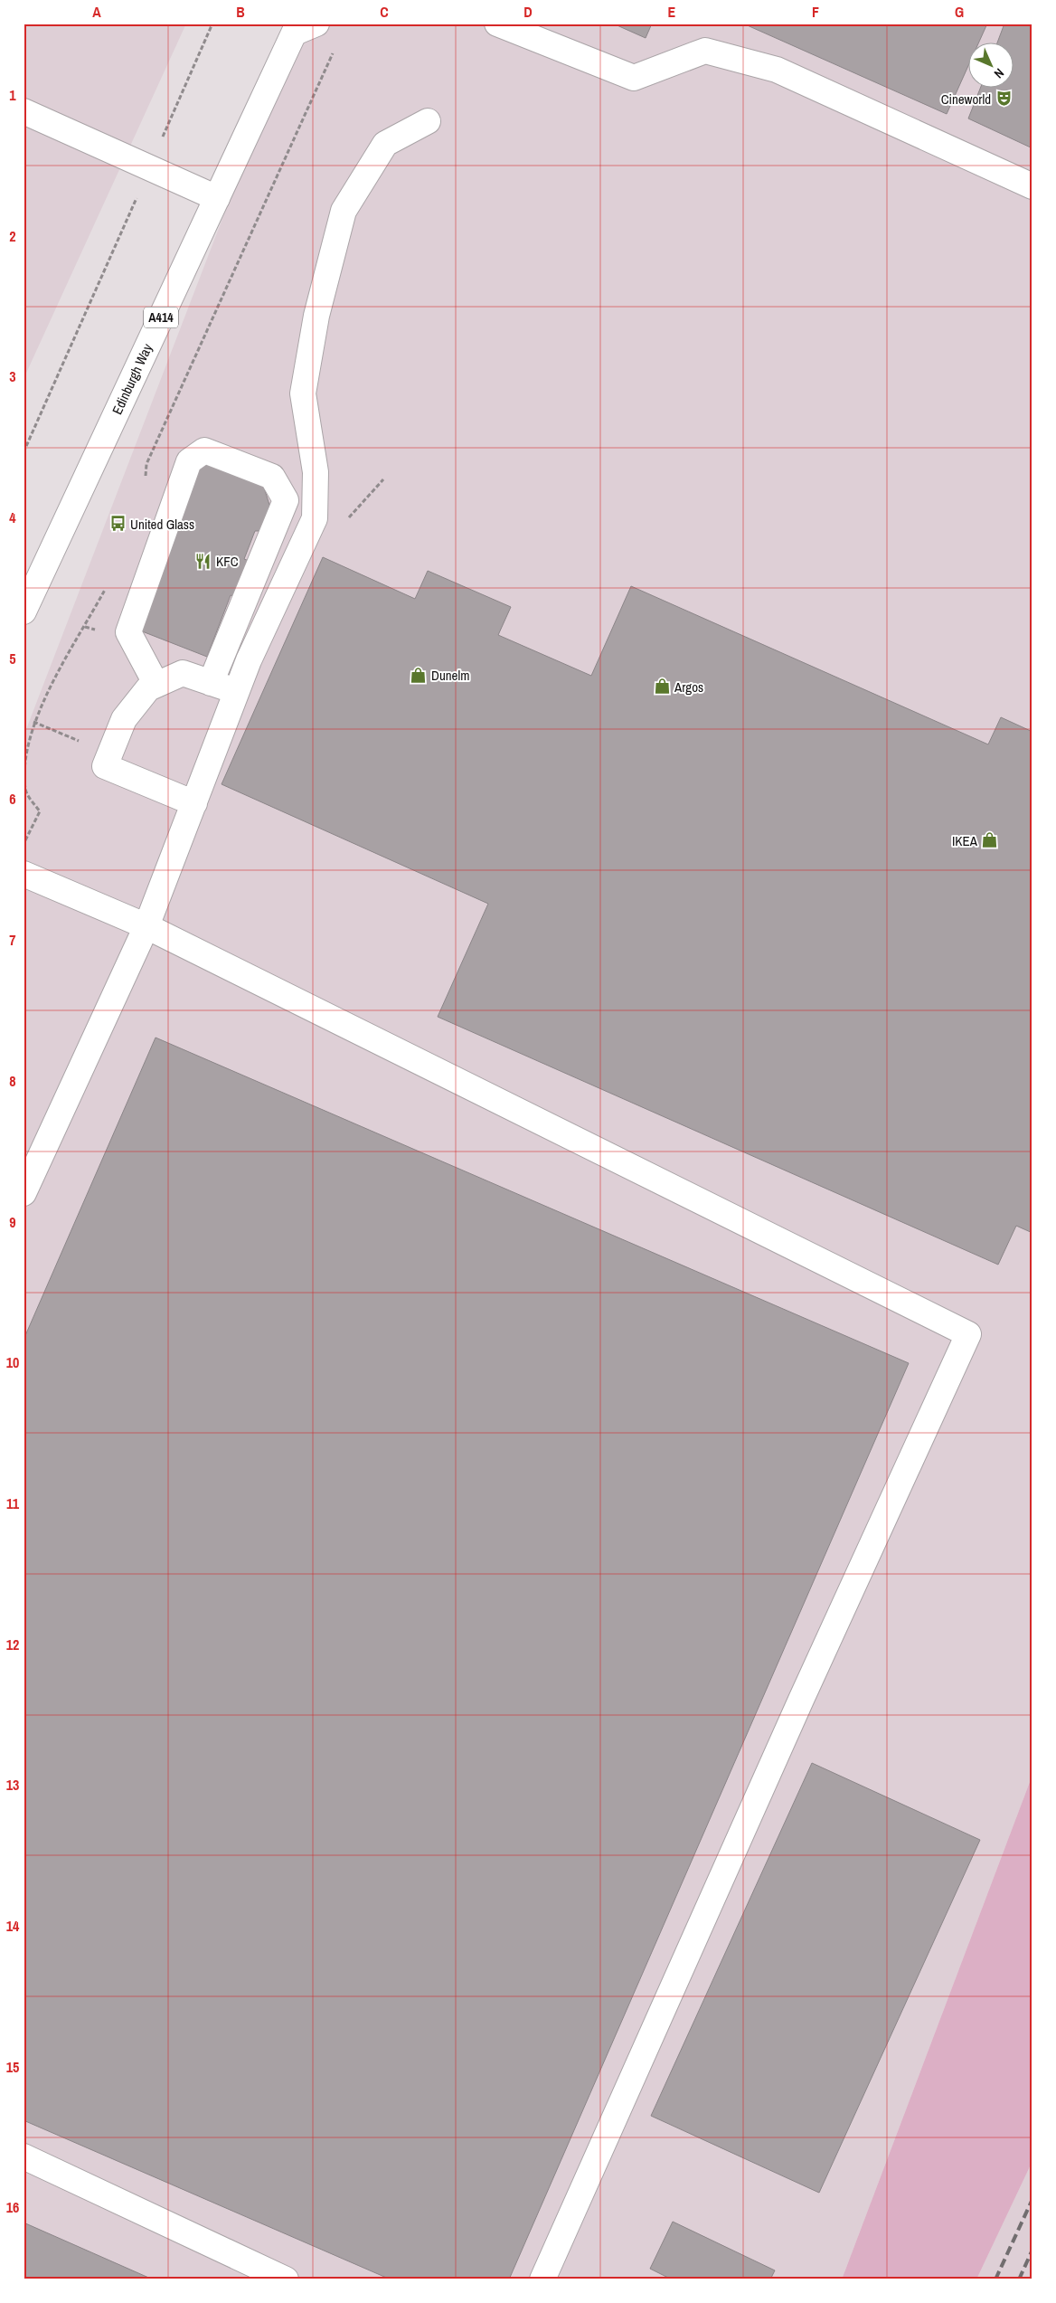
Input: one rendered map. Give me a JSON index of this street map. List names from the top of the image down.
{
  "streets": {
    "main road": ["A414", "Edinburgh Way"]
  },
  "places": {
    "theatre": ["Cineworld"],
    "bus stop": ["United Glass"],
    "restaurant": ["KFC"],
    "shop": ["Dunelm", "Argos", "IKEA"]
  },
  "north": "bottom right",
  "grid": {
    "columns": [
      "A",
      "B",
      "C",
      "D",
      "E",
      "F",
      "G"
    ],
    "rows": [
      "1",
      "2",
      "3",
      "4",
      "5",
      "6",
      "7",
      "8",
      "9",
      "10",
      "11",
      "12",
      "13",
      "14",
      "15",
      "16"
    ]
  }
}
